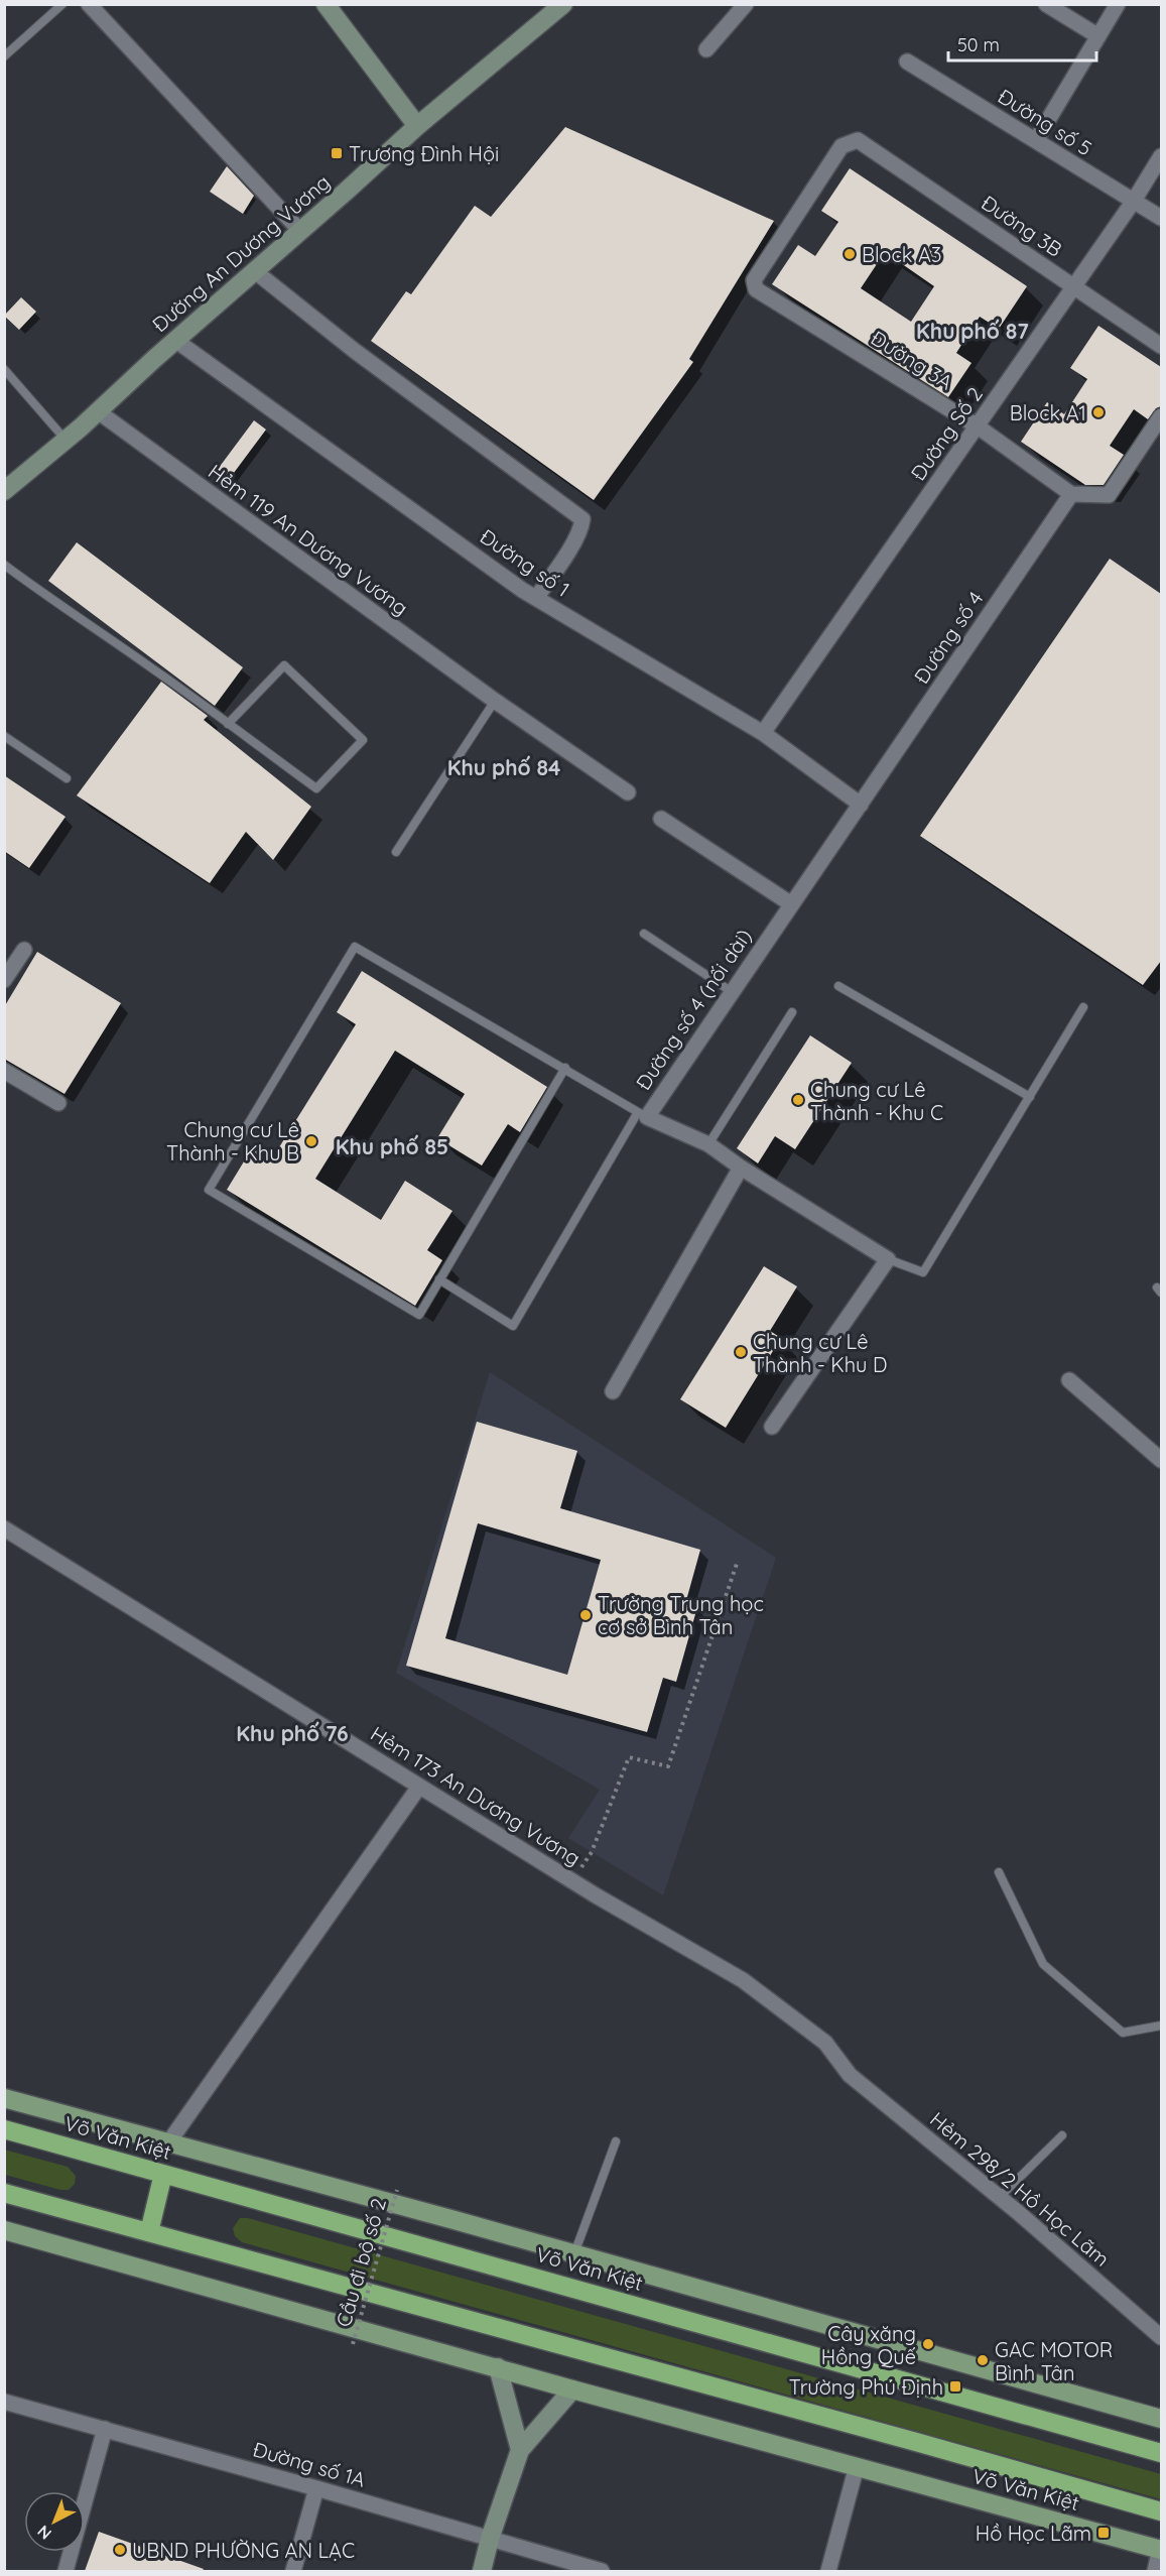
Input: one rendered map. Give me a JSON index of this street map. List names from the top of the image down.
{
  "streets": {
    "highway": ["Võ Văn Kiệt"],
    "main road": ["Đường An Dương Vương"],
    "street": [
      "Đường số 5",
      "Đường 3B",
      "Đường 3A",
      "Đường Số 2",
      "Hẻm 119 An Dương Vương",
      "Đường số 1",
      "Đường số 4",
      "Đường số 4 (nối dài)",
      "Hẻm 173 An Dương Vương",
      "Hẻm 298/2 Hồ Học Lãm",
      "Đường số 1A"
    ],
    "path": ["Cầu đi bộ số 2"]
  },
  "crossings": [
    ["Đường số 5", "Đường Số 2"],
    ["Đường 3B", "Đường 3A"],
    ["Đường 3B", "Đường Số 2"],
    ["Đường An Dương Vương", "Hẻm 119 An Dương Vương"],
    ["Đường An Dương Vương", "Đường số 1"],
    ["Đường 3A", "Đường Số 2"],
    ["Đường 3A", "Đường số 4"],
    ["Đường Số 2", "Đường số 1"],
    ["Đường số 1", "Đường số 4"],
    ["Đường số 1", "Đường số 4 (nối dài)"],
    ["Đường số 4", "Đường số 4 (nối dài)"],
    ["Hẻm 173 An Dương Vương", "Hẻm 298/2 Hồ Học Lãm"]
  ],
  "districts": [
    "Khu phố 87",
    "Khu phố 84",
    "Khu phố 85",
    "Khu phố 76"
  ],
  "places": {
    "transit": ["Trương Đình Hội", "Trường Phú Định", "Hồ Học Lãm"],
    "other": [
      "Block A3",
      "Block A1",
      "Chung cư Lê Thành - Khu C",
      "Chung cư Lê Thành - Khu B",
      "Chung cư Lê Thành - Khu D",
      "Trường Trung học cơ sở Bình Tân",
      "Cây xăng Hồng Quế",
      "GAC MOTOR Bình Tân",
      "UBND PHƯỜNG AN LẠC"
    ]
  },
  "scale_bar": "50 m",
  "north": "bottom left"
}
